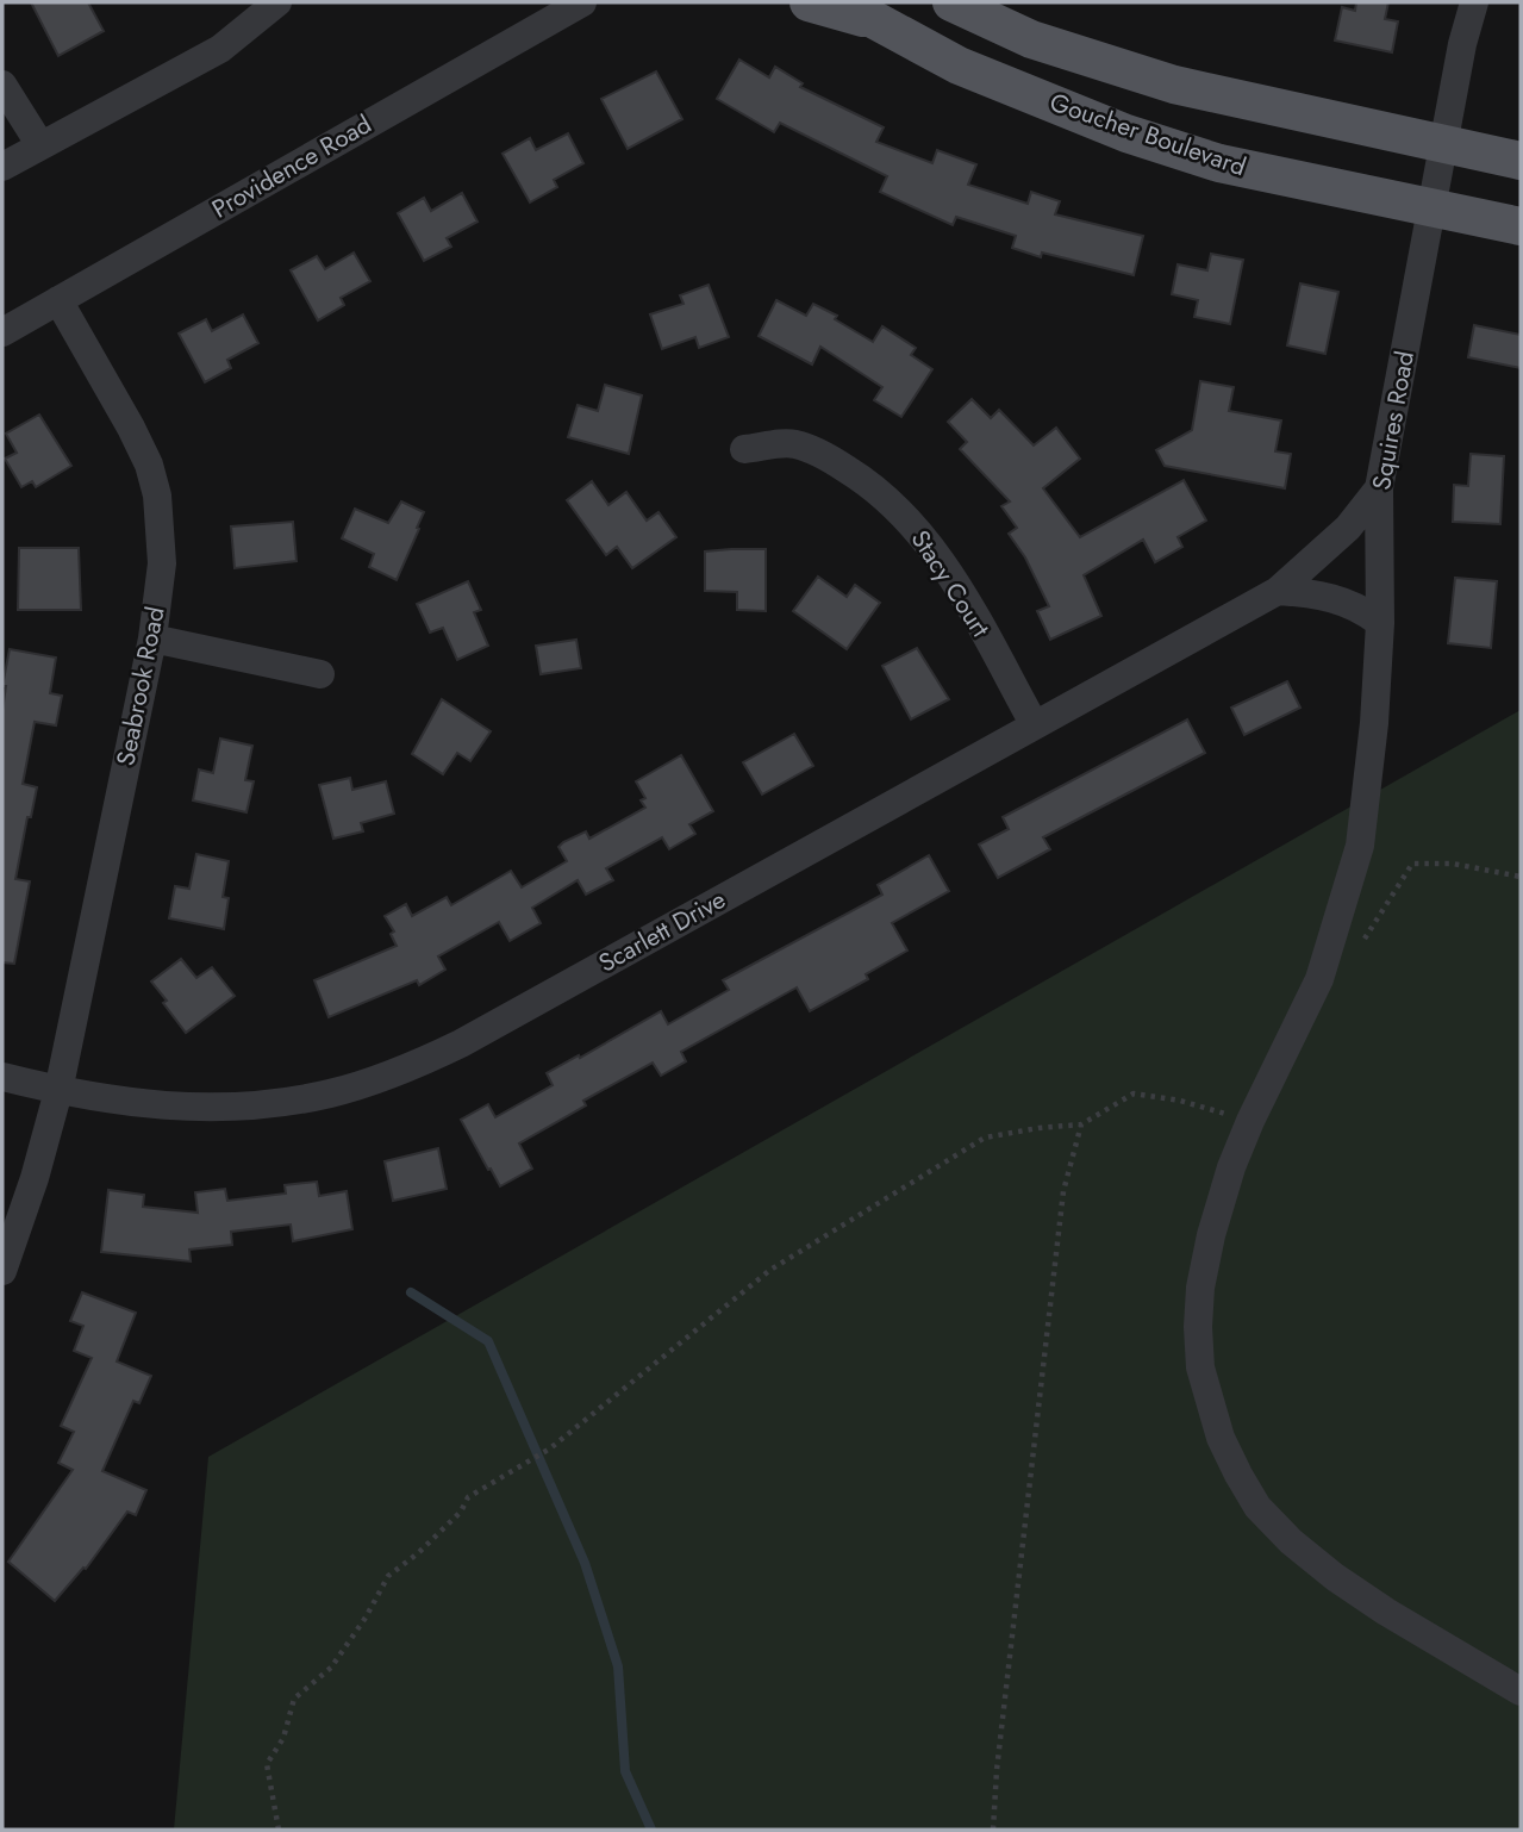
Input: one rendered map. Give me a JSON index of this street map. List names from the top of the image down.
{
  "streets": {
    "main road": ["Goucher Boulevard"],
    "street": [
      "Providence Road",
      "Squires Road",
      "Stacy Court",
      "Seabrook Road",
      "Scarlett Drive"
    ]
  },
  "crossings": [
    ["Goucher Boulevard", "Squires Road"],
    ["Providence Road", "Seabrook Road"],
    ["Squires Road", "Scarlett Drive"],
    ["Stacy Court", "Scarlett Drive"],
    ["Seabrook Road", "Scarlett Drive"]
  ]
}
